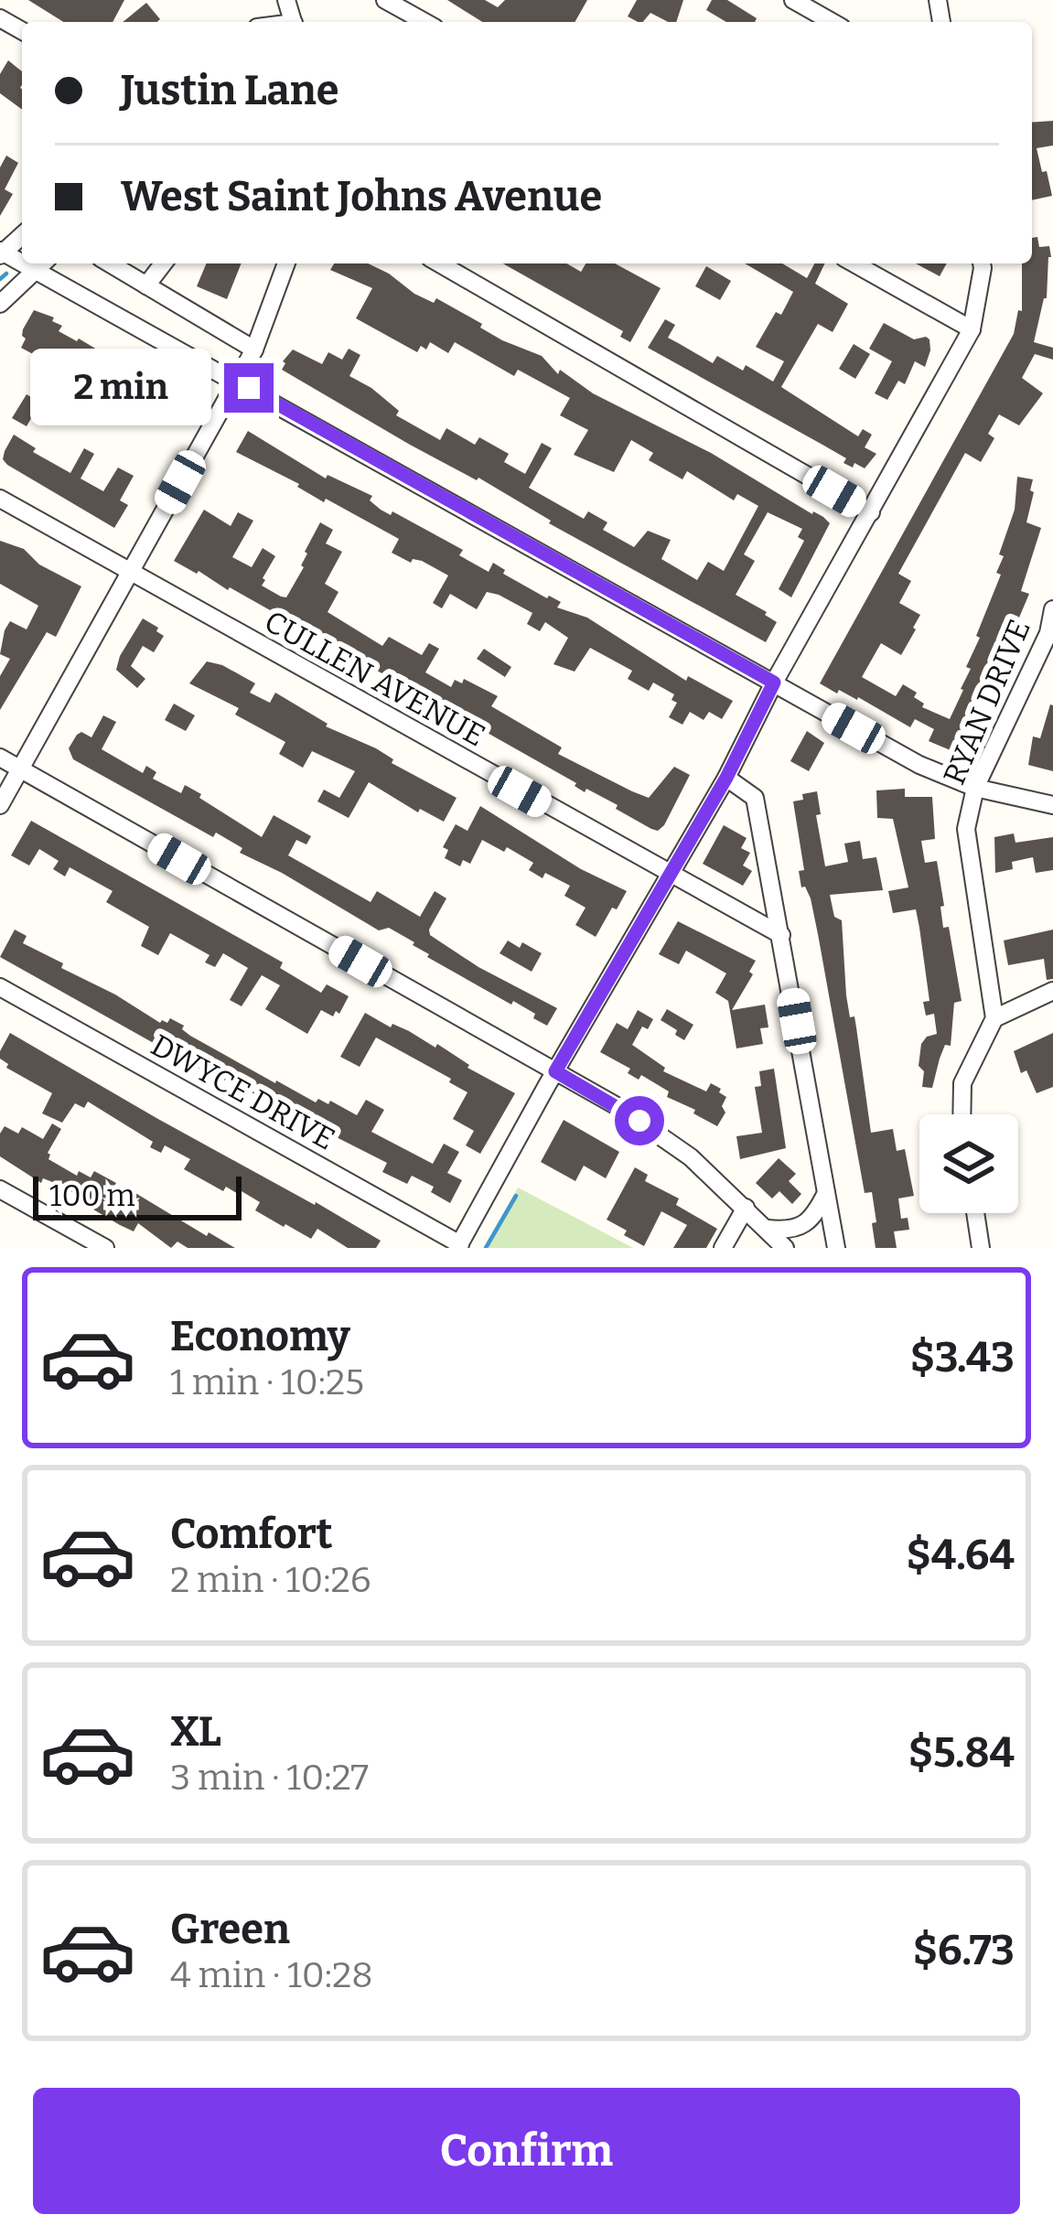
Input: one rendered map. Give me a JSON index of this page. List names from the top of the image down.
{
  "streets": {
    "street": ["CULLEN AVENUE", "RYAN DRIVE", "DWYCE DRIVE"]
  },
  "scale_bar": "100 m",
  "page": {
    "banner": ["Justin Lane", "West Saint Johns Avenue"],
    "bubble": "2 min",
    "scale": "100 m",
    "list": [
      {
        "name": "Economy",
        "note": "1 min · 10:25",
        "value": "$3.43"
      },
      {
        "name": "Comfort",
        "note": "2 min · 10:26",
        "value": "$4.64"
      },
      {
        "name": "XL",
        "note": "3 min · 10:27",
        "value": "$5.84"
      },
      {
        "name": "Green",
        "note": "4 min · 10:28",
        "value": "$6.73"
      }
    ],
    "buttons": "Confirm"
  }
}
